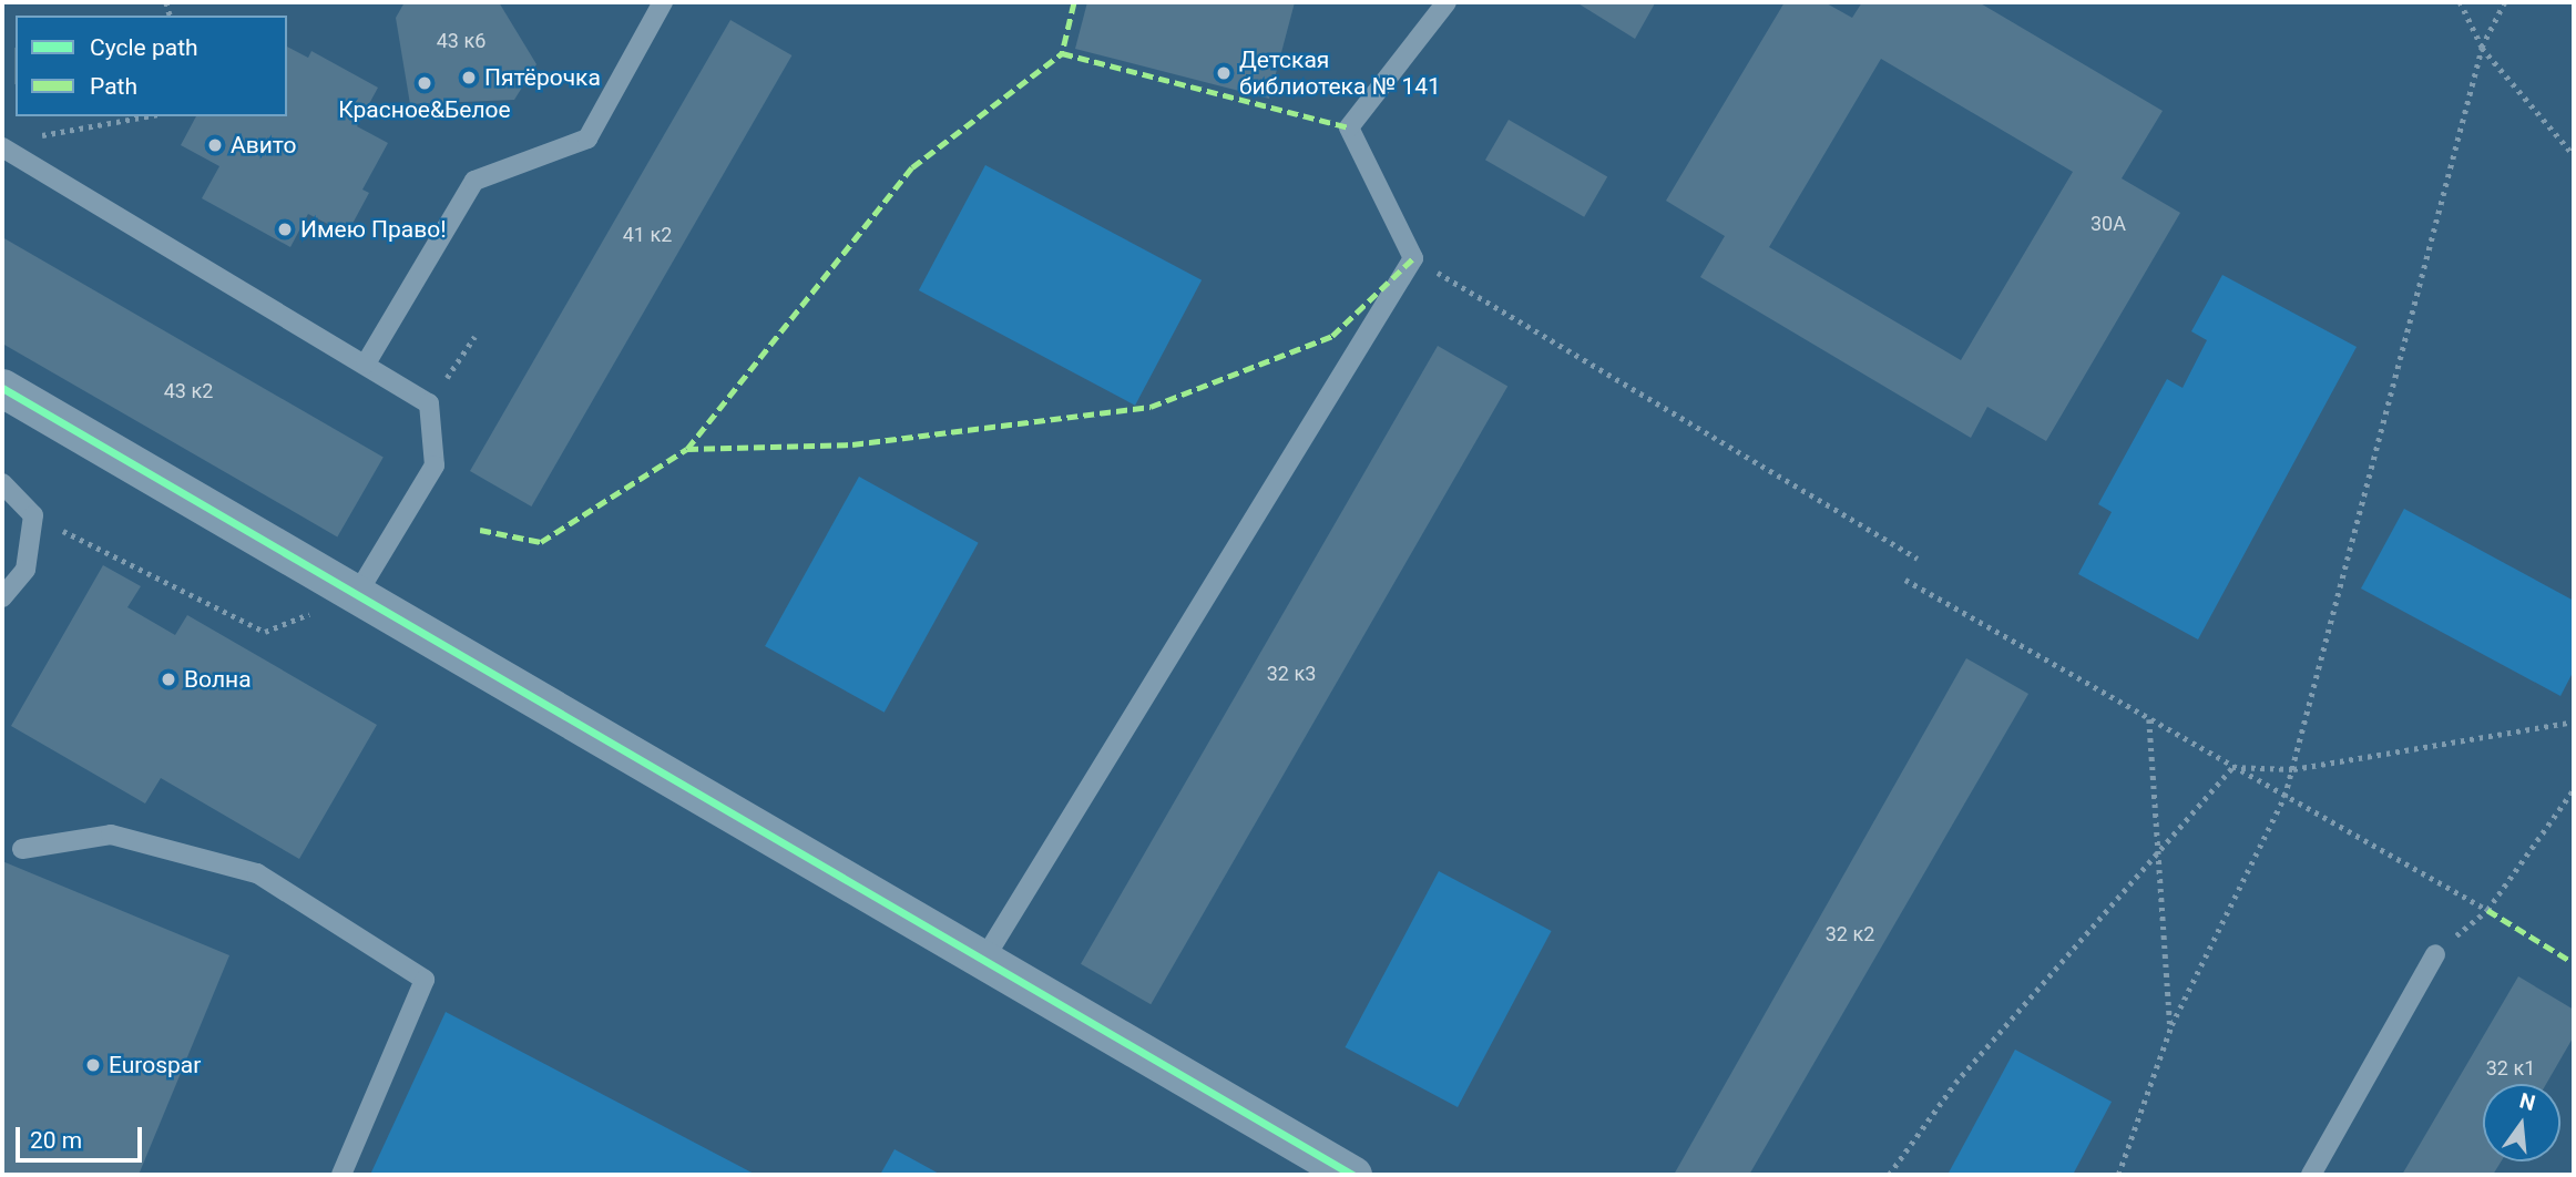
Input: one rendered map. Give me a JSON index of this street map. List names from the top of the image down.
{
  "places": [
    "Детская библиотека № 141",
    "Пятёрочка",
    "Красное&Белое",
    "Авито",
    "Имею Право!",
    "Волна",
    "Eurospar"
  ],
  "house_numbers": [
    "43 к6",
    "30А",
    "41 к2",
    "43 к2",
    "32 к3",
    "32 к2",
    "32 к1"
  ],
  "legend": ["Cycle path", "Path"],
  "scale_bar": "20 m",
  "north": "top"
}
